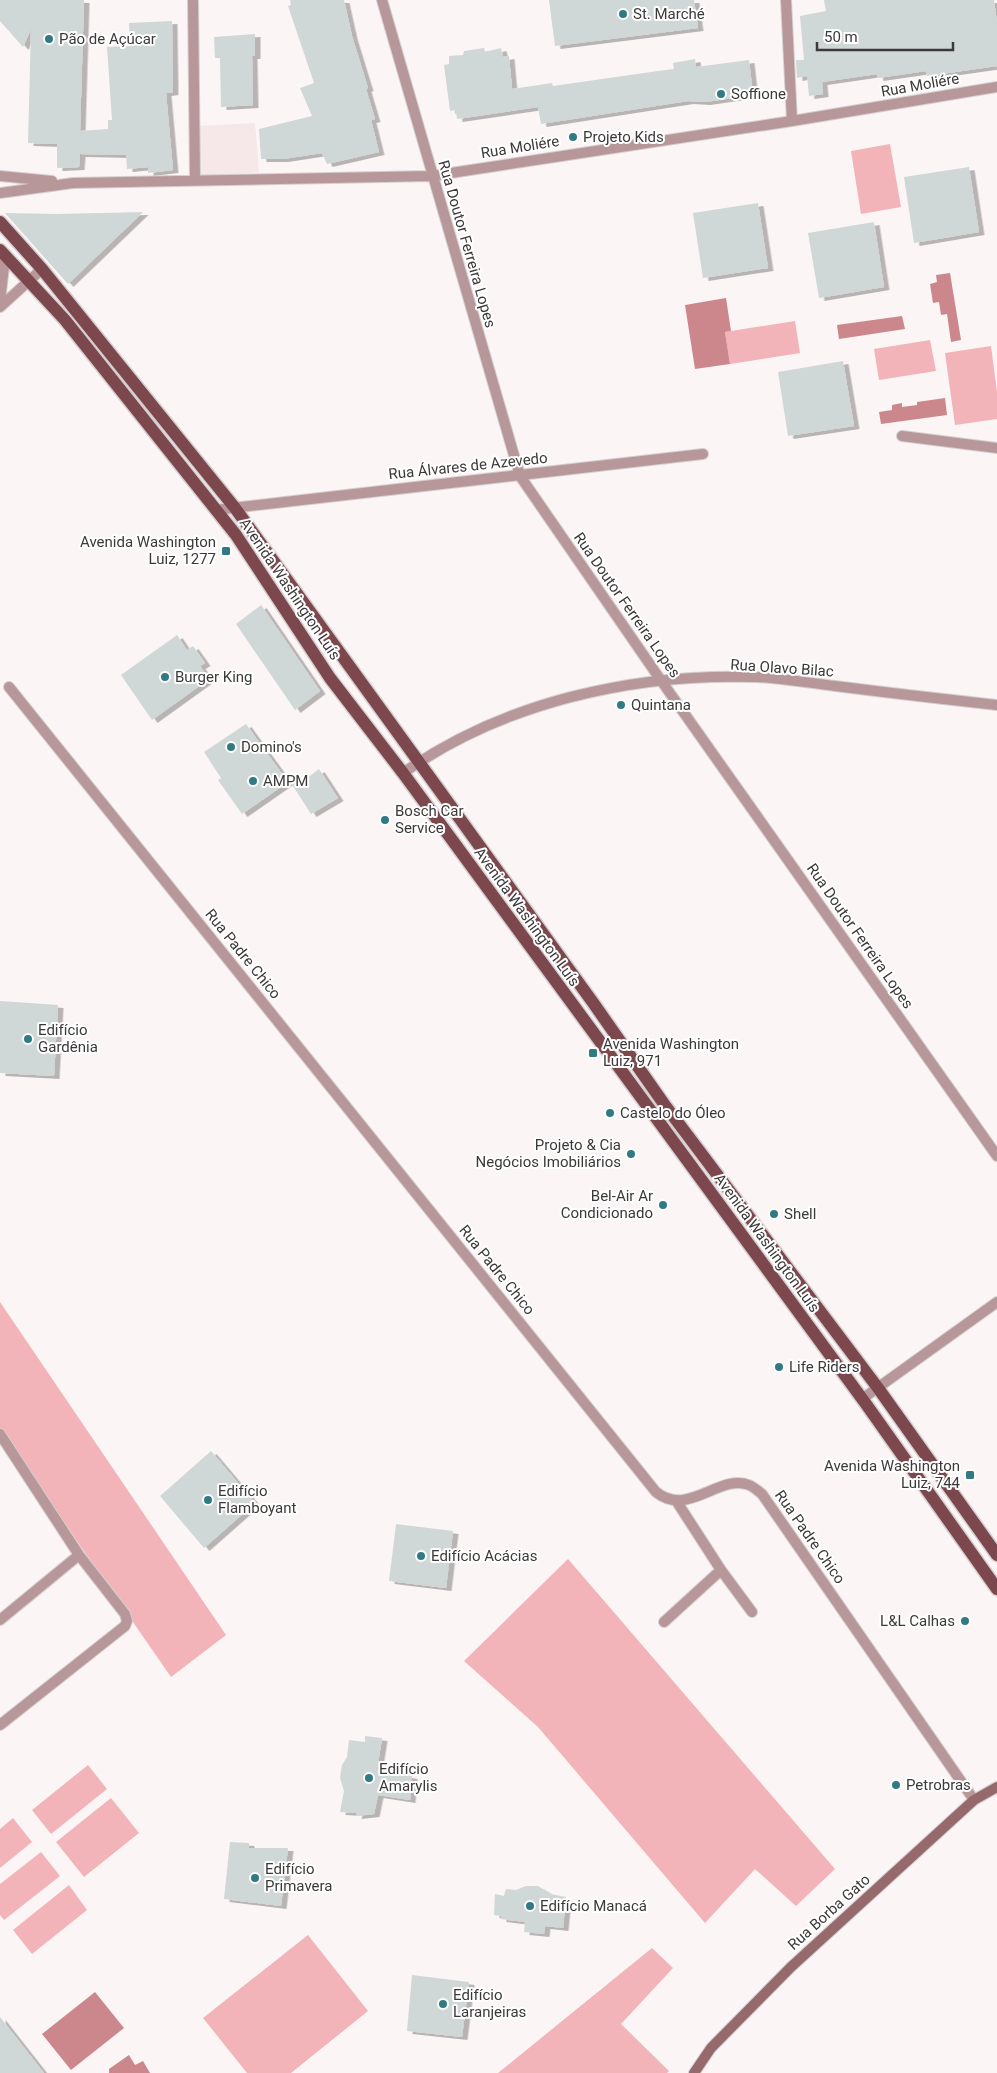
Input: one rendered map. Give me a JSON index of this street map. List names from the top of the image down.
{
  "streets": {
    "main road": ["Avenida Washington Luís"],
    "street": [
      "Rua Moliére",
      "Rua Doutor Ferreira Lopes",
      "Rua Álvares de Azevedo",
      "Rua Olavo Bilac",
      "Rua Padre Chico",
      "Rua Borba Gato"
    ]
  },
  "crossings": [
    ["Rua Moliére", "Rua Doutor Ferreira Lopes"],
    ["Rua Doutor Ferreira Lopes", "Rua Álvares de Azevedo"],
    ["Rua Doutor Ferreira Lopes", "Rua Olavo Bilac"],
    ["Rua Álvares de Azevedo", "Avenida Washington Luís"],
    ["Avenida Washington Luís", "Rua Olavo Bilac"],
    ["Rua Padre Chico", "Rua Borba Gato"]
  ],
  "places": {
    "other": [
      "St. Marché",
      "Pão de Açúcar",
      "Soffione",
      "Projeto Kids",
      "Burger King",
      "Quintana",
      "Domino's",
      "AMPM",
      "Bosch Car Service",
      "Edifício Gardênia",
      "Castelo do Óleo",
      "Projeto & Cia Negócios Imobiliários",
      "Bel-Air Ar Condicionado",
      "Shell",
      "Life Riders",
      "Edifício Flamboyant",
      "Edifício Acácias",
      "L&L Calhas",
      "Edifício Amarylis",
      "Petrobras",
      "Edifício Primavera",
      "Edifício Manacá",
      "Edifício Laranjeiras"
    ],
    "transit": ["Avenida Washington Luiz, 1277", "Avenida Washington Luiz, 971", "Avenida Washington Luiz, 744"]
  },
  "scale_bar": "50 m"
}
